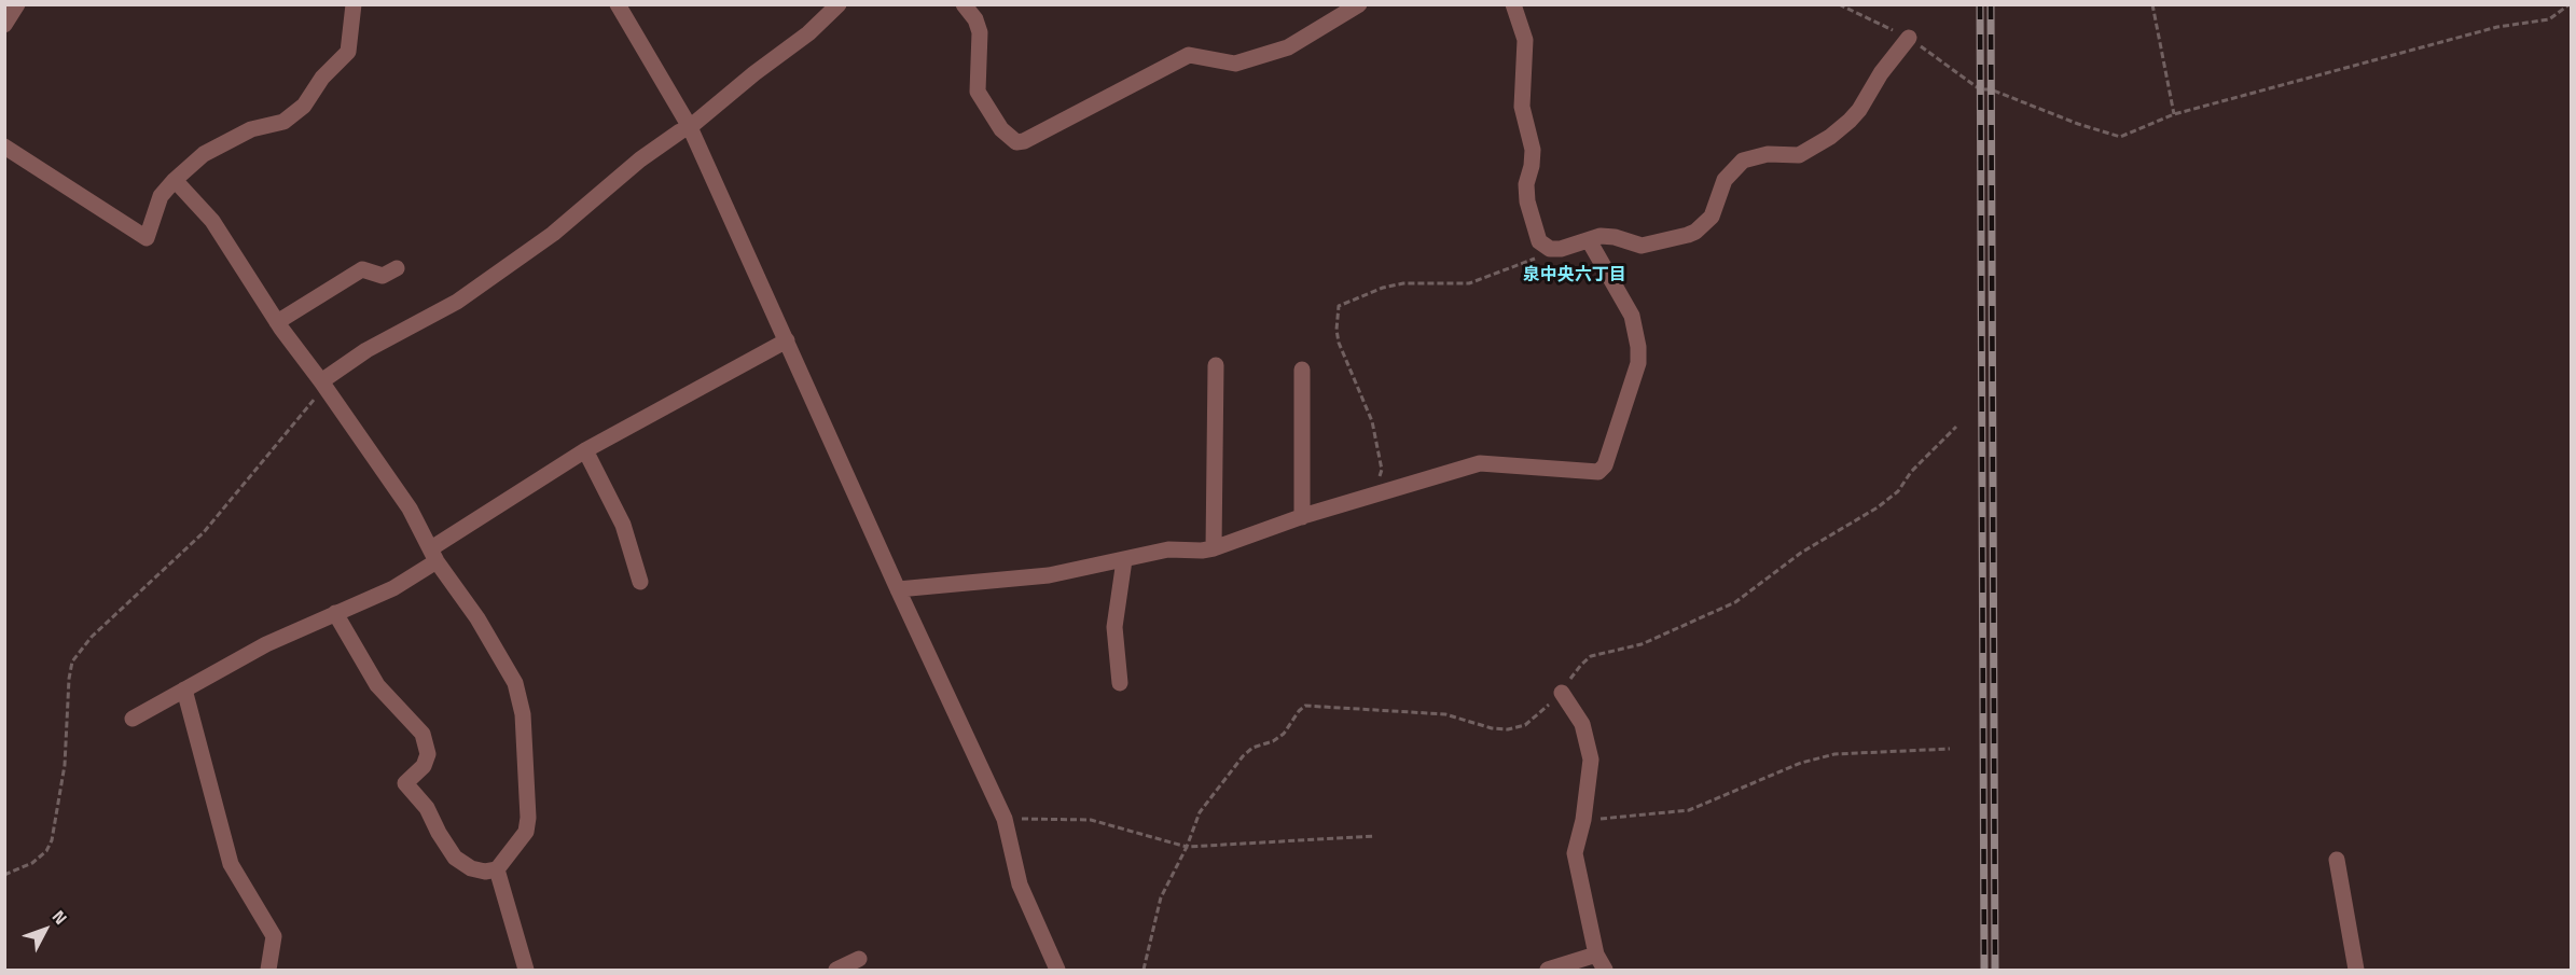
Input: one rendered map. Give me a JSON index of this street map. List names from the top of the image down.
{
  "districts": ["泉中央六丁目"],
  "north": "top right"
}
